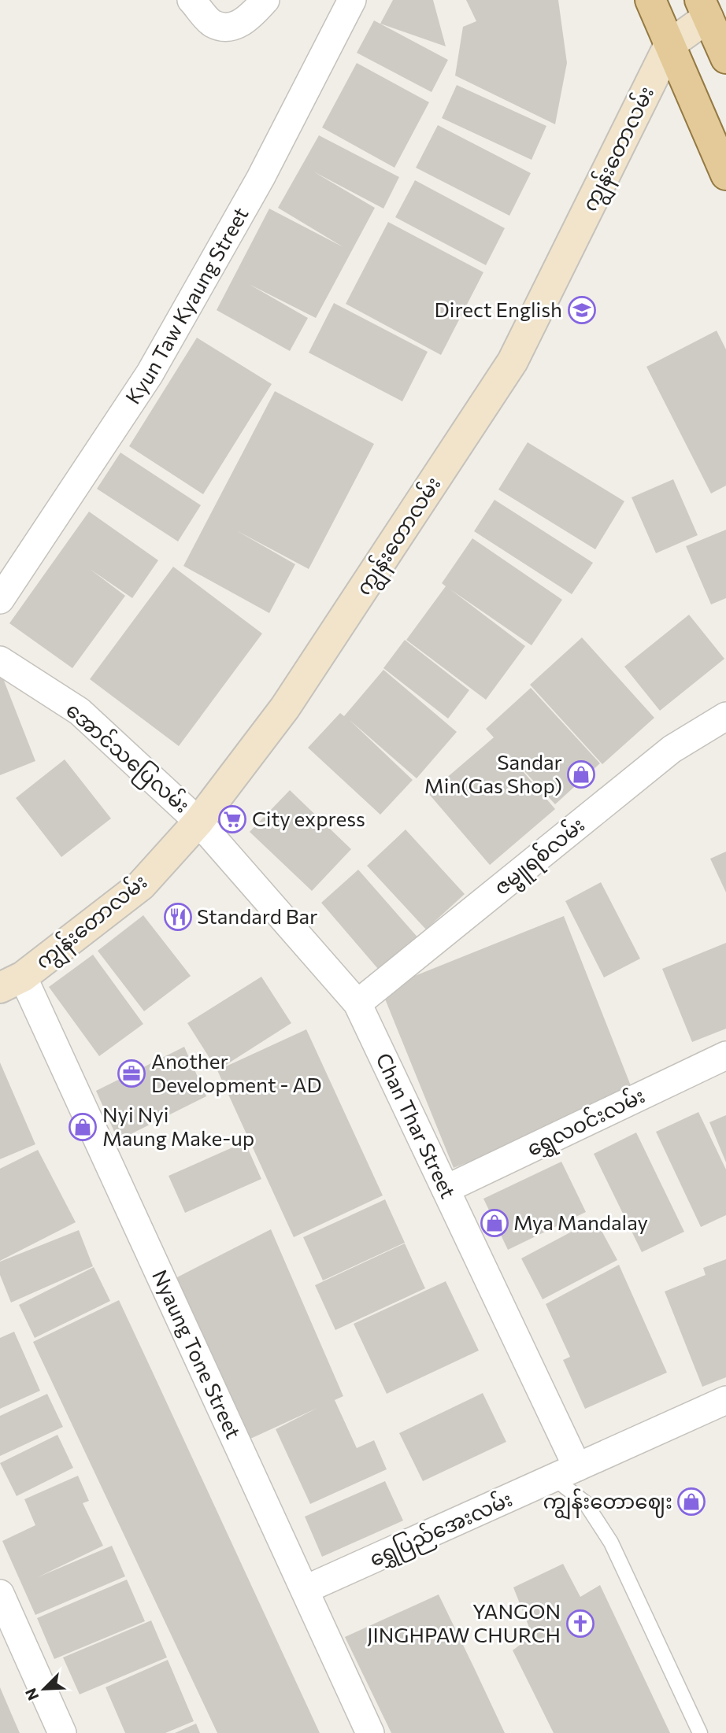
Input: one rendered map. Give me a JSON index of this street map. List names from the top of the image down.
{
  "streets": {
    "street": [
      "ကျွန်းတောလမ်း",
      "Kyun Taw Kyaung Street",
      "အောင်သပြေလမ်း",
      "ဇမ္ဗူရစ်လမ်း",
      "ရွှေလဝင်းလမ်း",
      "Chan Thar Street",
      "Nyaung Tone Street",
      "ရွှေပြည်အေးလမ်း"
    ]
  },
  "crossings": [
    ["ကျွန်းတောလမ်း", "အောင်သပြေလမ်း"],
    ["ကျွန်းတောလမ်း", "Chan Thar Street"],
    ["ကျွန်းတောလမ်း", "Nyaung Tone Street"],
    ["အောင်သပြေလမ်း", "Chan Thar Street"],
    ["ဇမ္ဗူရစ်လမ်း", "Chan Thar Street"],
    ["ရွှေလဝင်းလမ်း", "Chan Thar Street"],
    ["Chan Thar Street", "ရွှေပြည်အေးလမ်း"],
    ["Nyaung Tone Street", "ရွှေပြည်အေးလမ်း"]
  ],
  "places": {
    "school or university": ["Direct English"],
    "shop": [
      "Sandar Min(Gas Shop)",
      "Nyi Nyi Maung Make-up",
      "Mya Mandalay",
      "ကျွန်းတောဈေး"
    ],
    "supermarket": ["City express"],
    "restaurant": ["Standard Bar"],
    "office": ["Another Development - AD"],
    "church": ["YANGON JINGHPAW CHURCH"]
  },
  "north": "bottom left"
}
